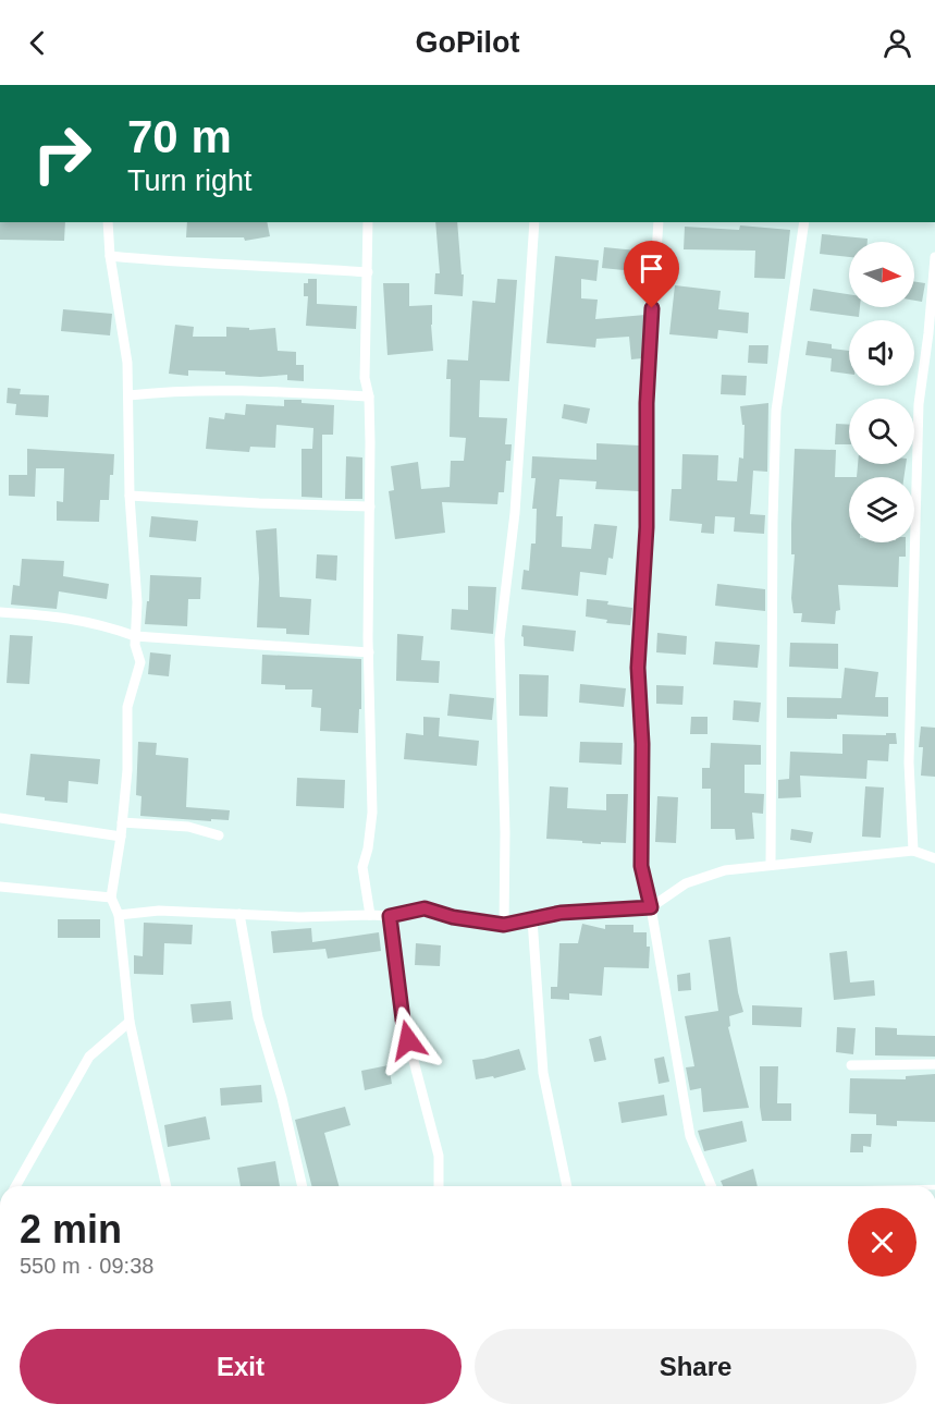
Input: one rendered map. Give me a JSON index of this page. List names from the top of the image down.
{
  "north": "right",
  "page": {
    "header": "GoPilot",
    "turn": ["70 m", "Turn right"],
    "heading": ["2 min", "550 m · 09:38"],
    "buttons": ["Exit", "Share"]
  }
}
